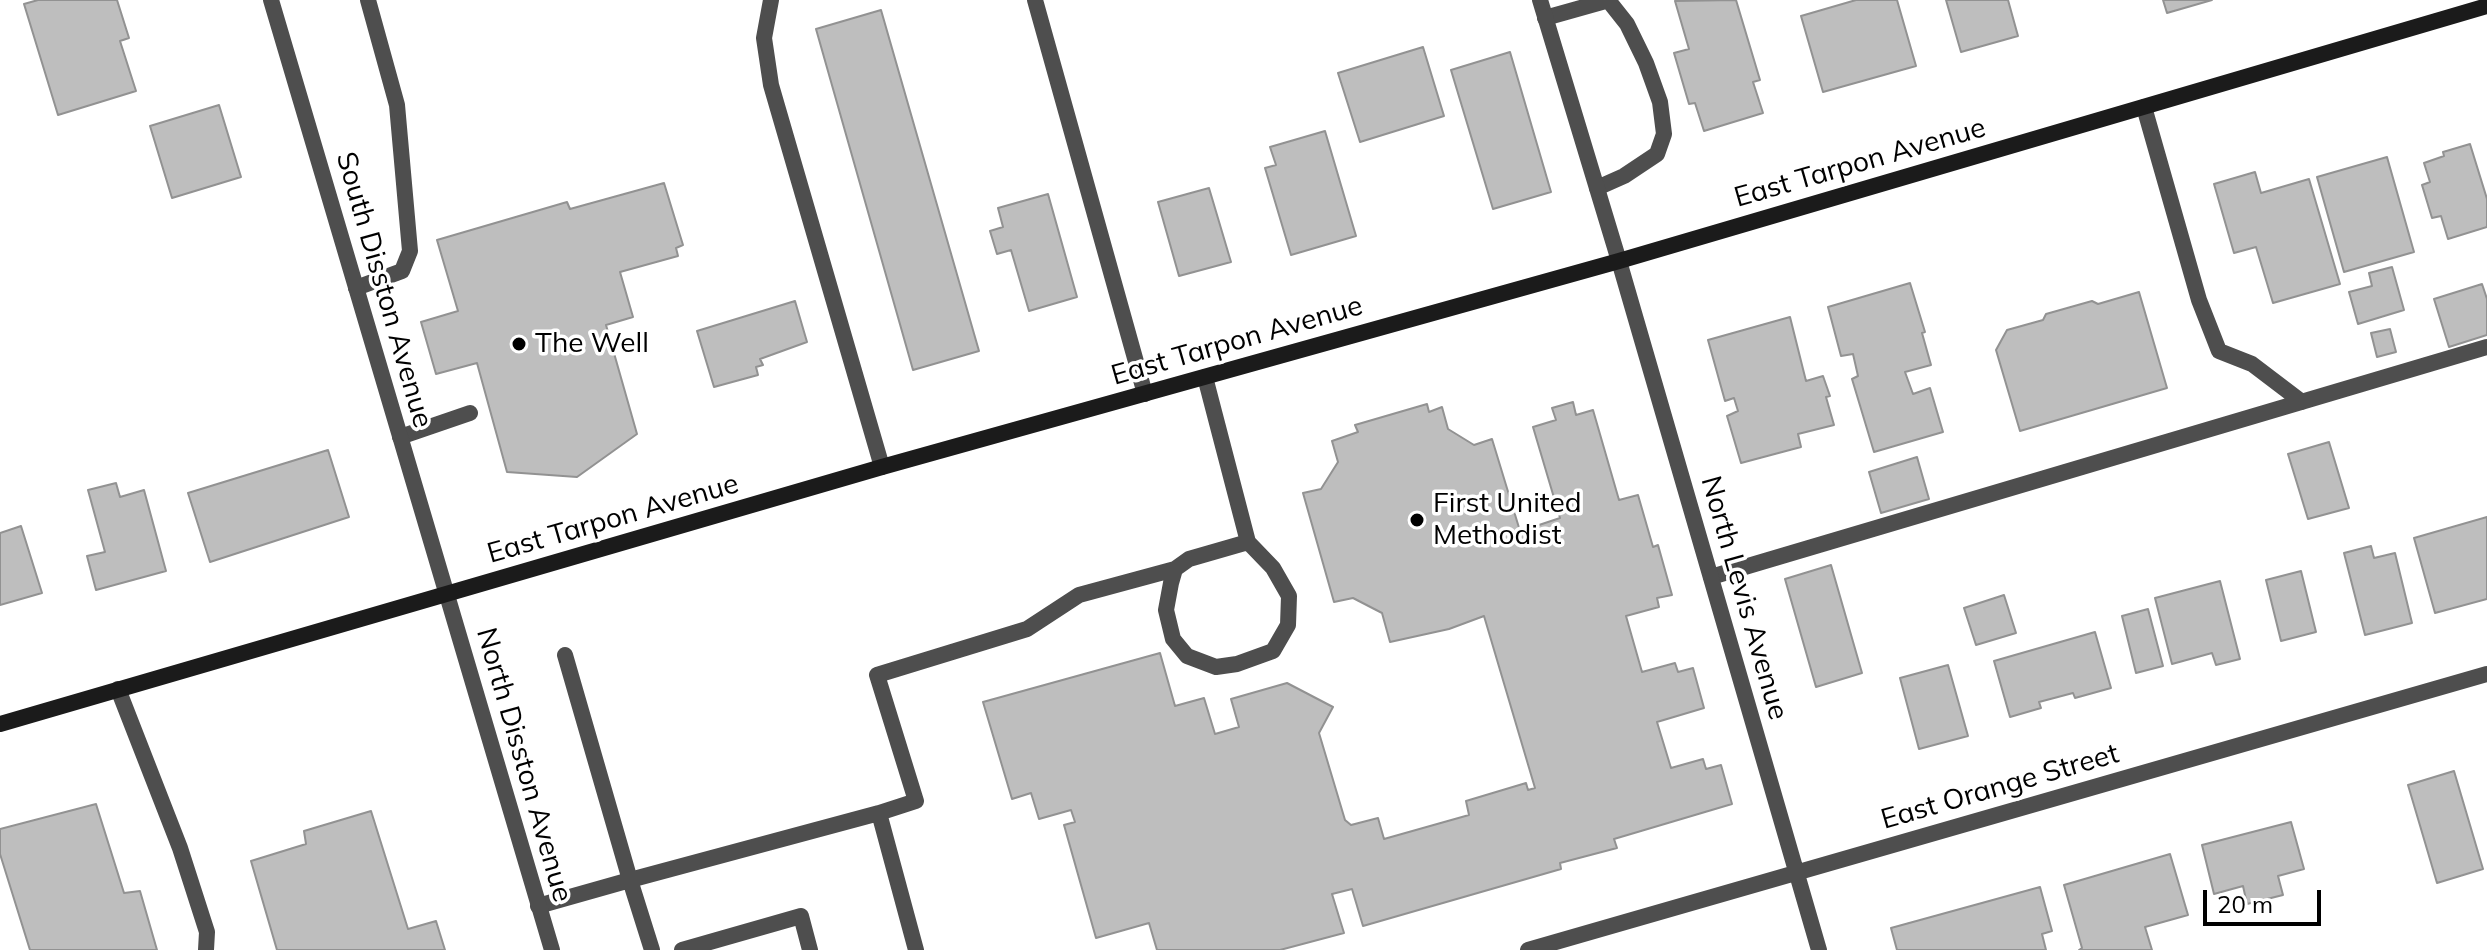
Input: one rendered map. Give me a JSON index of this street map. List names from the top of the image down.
{
  "streets": {
    "main road": ["East Tarpon Avenue"],
    "street": [
      "South Disston Avenue",
      "North Levis Avenue",
      "North Disston Avenue",
      "East Orange Street"
    ]
  },
  "crossings": [
    ["East Tarpon Avenue", "South Disston Avenue"],
    ["East Tarpon Avenue", "North Levis Avenue"],
    ["East Tarpon Avenue", "North Disston Avenue"],
    ["South Disston Avenue", "North Disston Avenue"],
    ["North Levis Avenue", "East Orange Street"]
  ],
  "places": ["The Well", "First United Methodist"],
  "scale_bar": "20 m"
}
